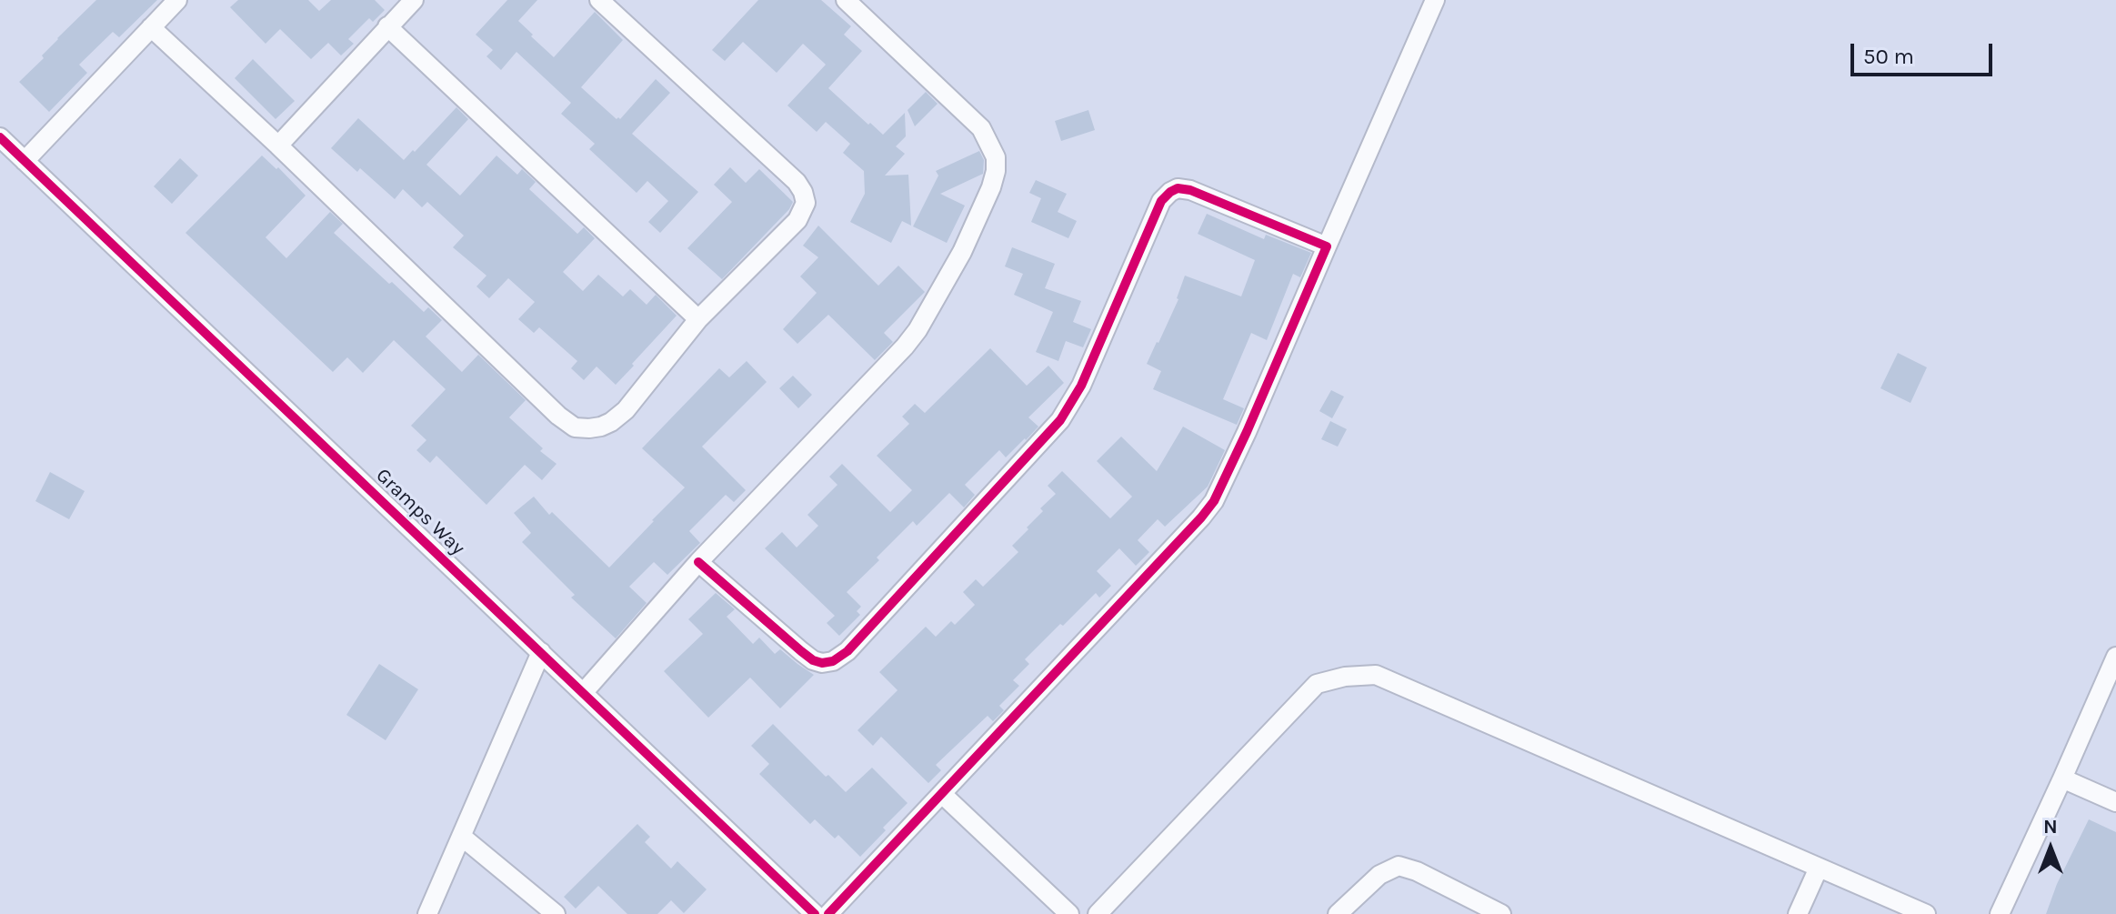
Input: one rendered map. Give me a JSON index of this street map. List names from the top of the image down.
{
  "streets": {
    "street": ["Gramps Way"]
  },
  "scale_bar": "50 m",
  "north": "top"
}
